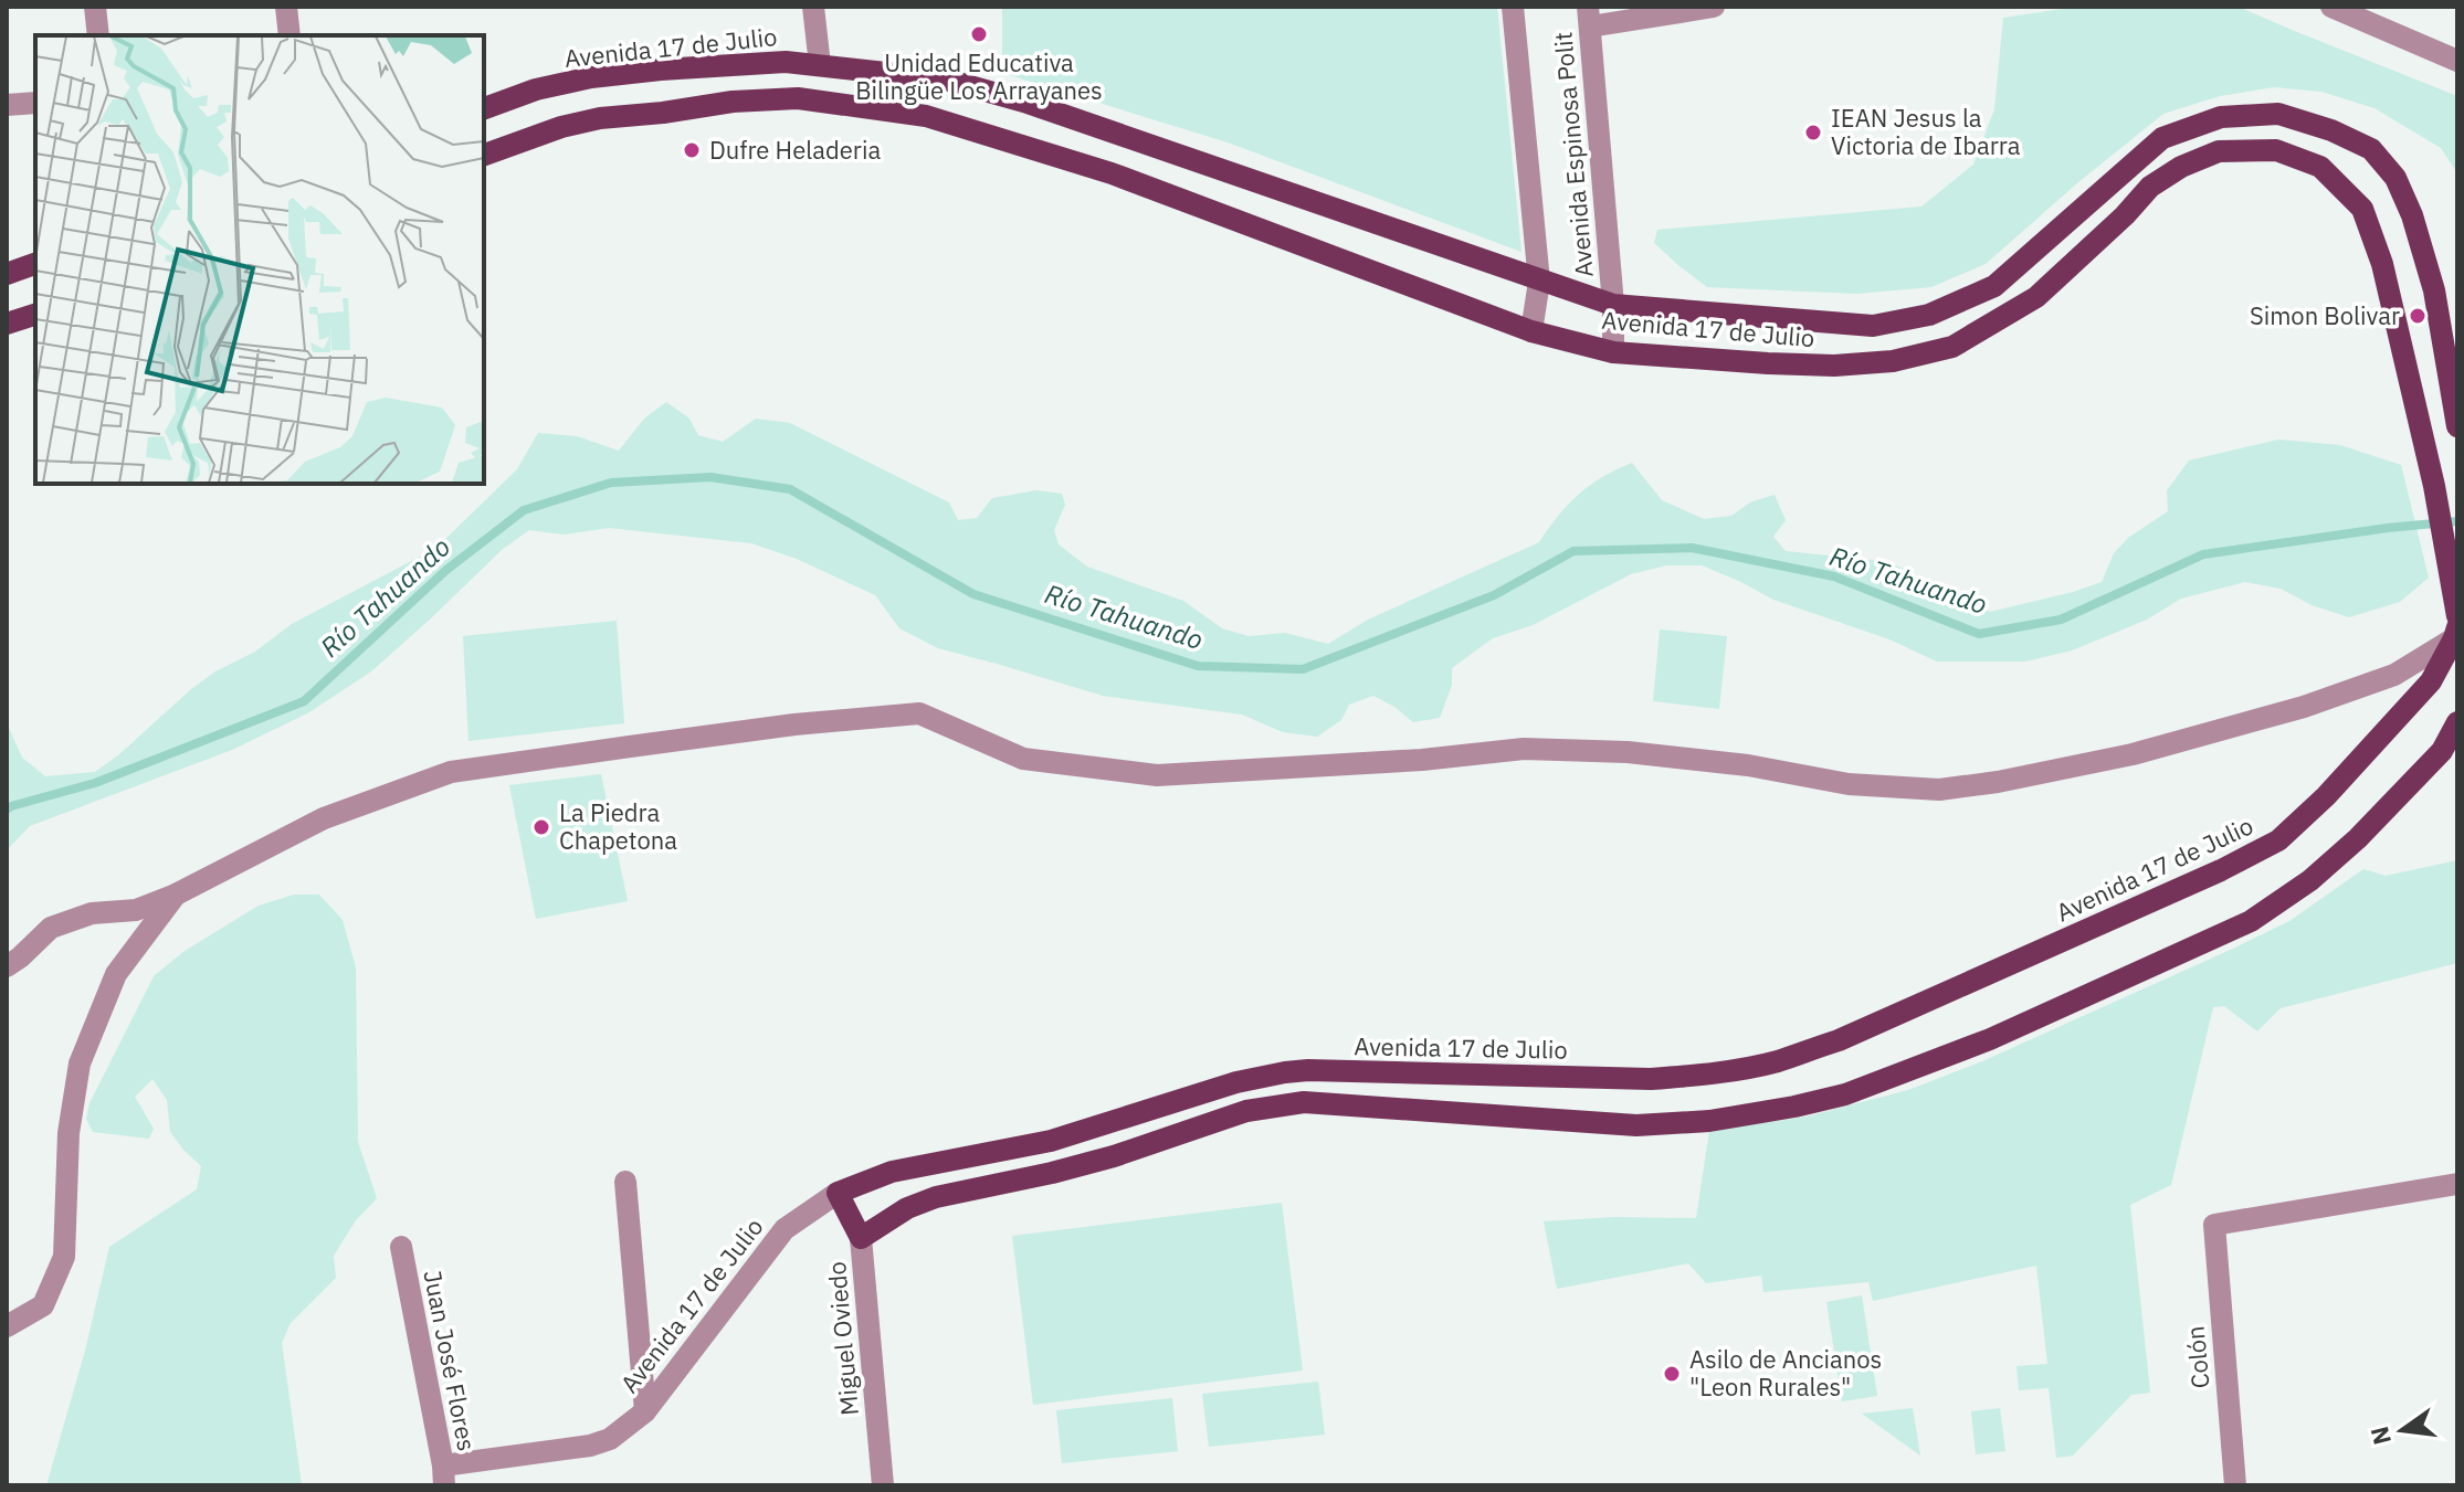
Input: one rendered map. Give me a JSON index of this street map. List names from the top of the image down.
{
  "streets": {
    "main road": ["Avenida 17 de Julio", "Miguel Oviedo"],
    "street": ["Avenida Espinosa Polit", "Colón", "Juan José Flores"]
  },
  "crossings": [
    ["Avenida 17 de Julio", "Avenida Espinosa Polit"],
    ["Avenida 17 de Julio", "Miguel Oviedo"],
    ["Avenida 17 de Julio", "Juan José Flores"]
  ],
  "water": ["Río Tahuando"],
  "places": [
    "Unidad Educativa Bilingüe Los Arrayanes",
    "IEAN Jesus la Victoria de Ibarra",
    "Dufre Heladeria",
    "Simon Bolivar",
    "La Piedra Chapetona",
    "Asilo de Ancianos \"Leon Rurales\""
  ],
  "north": "left"
}
